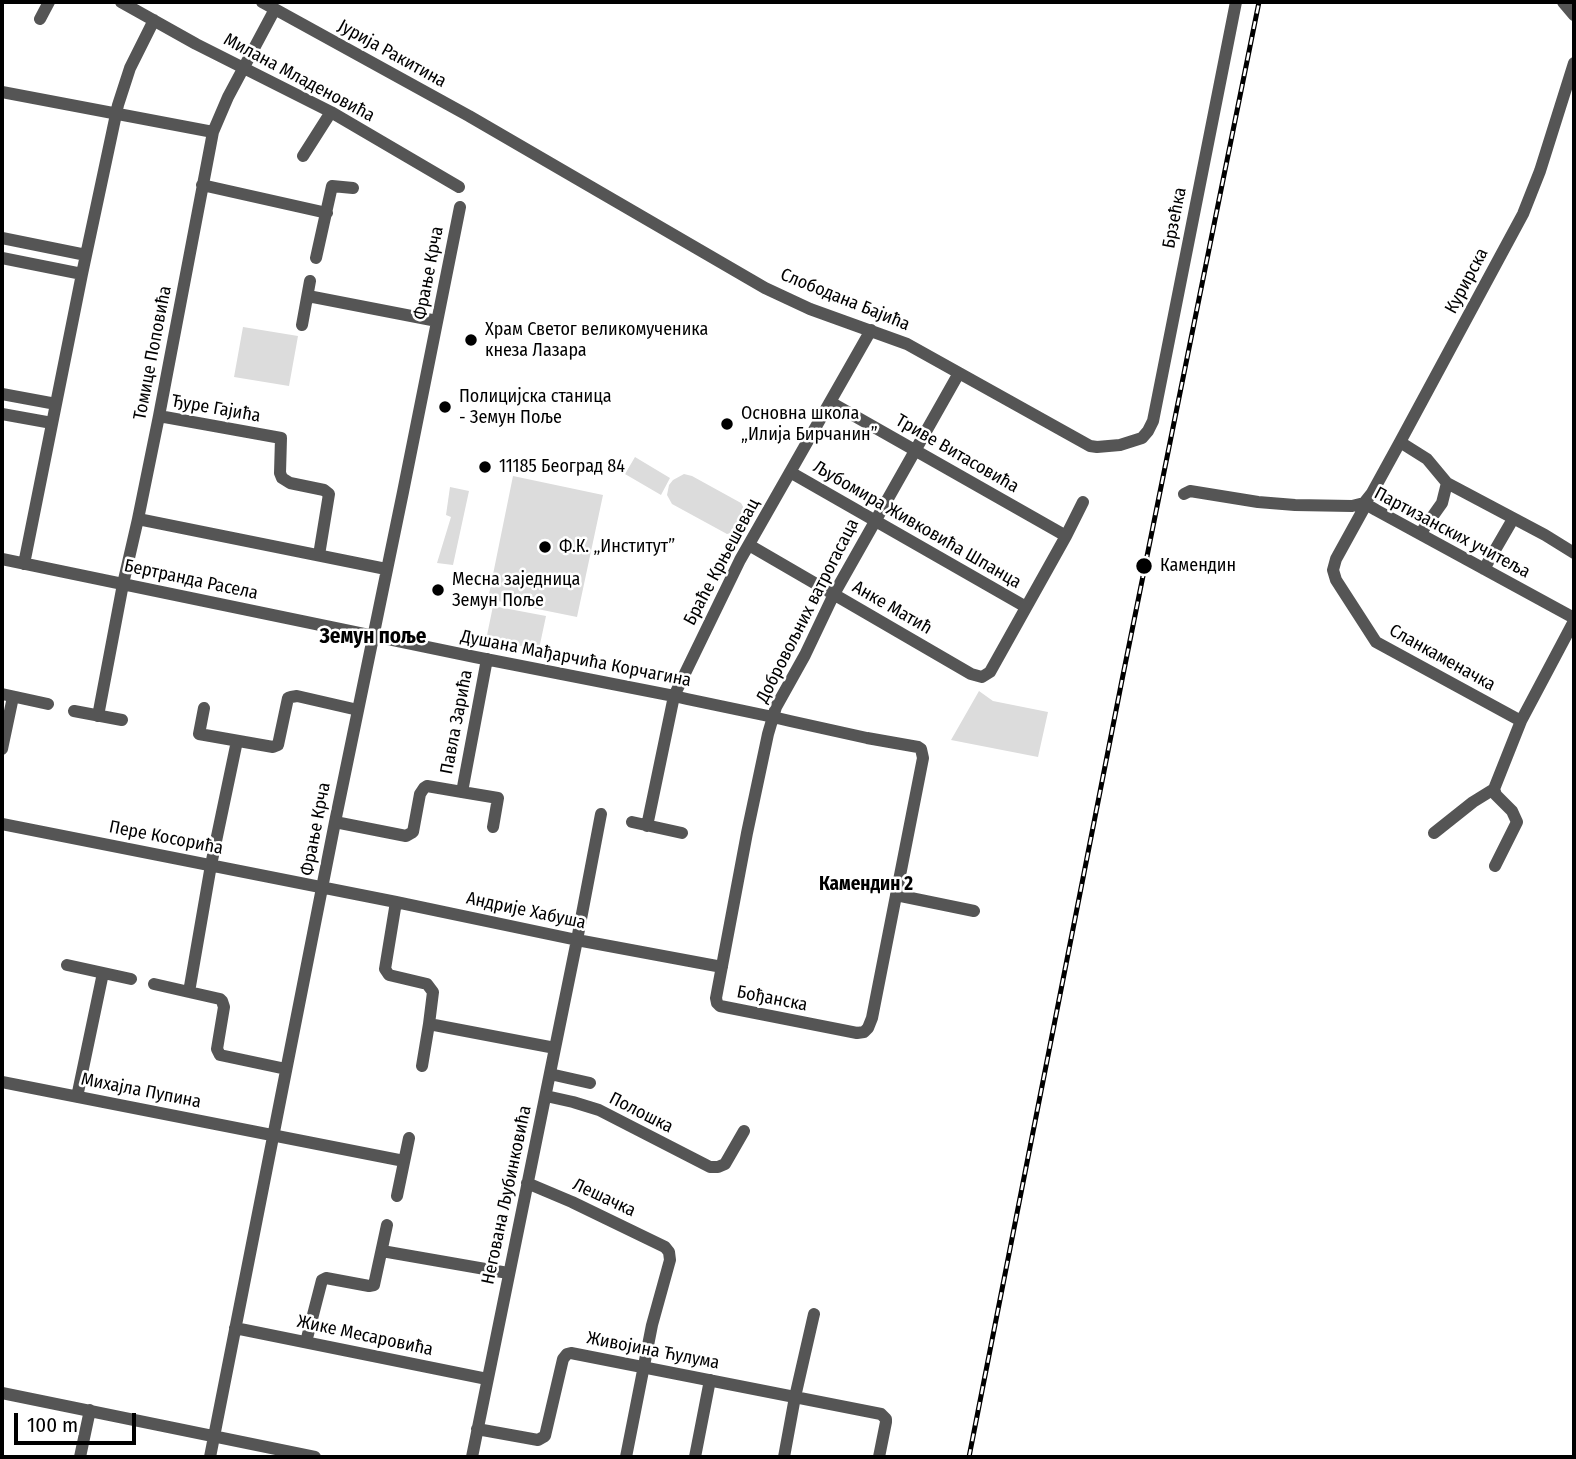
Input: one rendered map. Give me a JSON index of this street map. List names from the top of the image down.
{
  "streets": {
    "street": [
      "Јурија Ракитина",
      "Милана Младеновића",
      "Брзећка",
      "Фрање Крча",
      "Курирска",
      "Слободана Бајића",
      "Томице Поповића",
      "Ђуре Гајића",
      "Триве Витасовића",
      "Љубомира Живковића Шпанца",
      "Партизанских учитеља",
      "Браће Крњешевац",
      "Бертранда Расела",
      "Анке Матић",
      "Добровољних ватрогасаца",
      "Сланкаменачка",
      "Душана Мађарчића Корчагина",
      "Павла Зарића",
      "Пере Косорића",
      "Андрије Хабуша",
      "Бођанска",
      "Михајла Пупина",
      "Полошка",
      "Негована Љубинковића",
      "Лешачка",
      "Жике Месаровића",
      "Живојина Ћулума"
    ]
  },
  "crossings": [
    ["Јурија Ракитина", "Слободана Бајића"],
    ["Јурија Ракитина", "Томице Поповића"],
    ["Милана Младеновића", "Томице Поповића"],
    ["Брзећка", "Слободана Бајића"],
    ["Фрање Крча", "Бертранда Расела"],
    ["Фрање Крча", "Душана Мађарчића Корчагина"],
    ["Фрање Крча", "Павла Зарића"],
    ["Фрање Крча", "Пере Косорића"],
    ["Фрање Крча", "Андрије Хабуша"],
    ["Фрање Крча", "Михајла Пупина"],
    ["Фрање Крча", "Жике Месаровића"],
    ["Курирска", "Партизанских учитеља"],
    ["Курирска", "Сланкаменачка"],
    ["Слободана Бајића", "Браће Крњешевац"],
    ["Слободана Бајића", "Добровољних ватрогасаца"],
    ["Томице Поповића", "Ђуре Гајића"],
    ["Томице Поповића", "Бертранда Расела"],
    ["Триве Витасовића", "Браће Крњешевац"],
    ["Триве Витасовића", "Добровољних ватрогасаца"],
    ["Љубомира Живковића Шпанца", "Браће Крњешевац"],
    ["Љубомира Живковића Шпанца", "Анке Матић"],
    ["Љубомира Живковића Шпанца", "Добровољних ватрогасаца"],
    ["Партизанских учитеља", "Сланкаменачка"],
    ["Браће Крњешевац", "Анке Матић"],
    ["Браће Крњешевац", "Душана Мађарчића Корчагина"],
    ["Бертранда Расела", "Душана Мађарчића Корчагина"],
    ["Анке Матић", "Добровољних ватрогасаца"],
    ["Добровољних ватрогасаца", "Душана Мађарчића Корчагина"],
    ["Добровољних ватрогасаца", "Андрије Хабуша"],
    ["Добровољних ватрогасаца", "Бођанска"],
    ["Душана Мађарчића Корчагина", "Павла Зарића"],
    ["Душана Мађарчића Корчагина", "Бођанска"],
    ["Пере Косорића", "Андрије Хабуша"],
    ["Андрије Хабуша", "Бођанска"],
    ["Андрије Хабуша", "Негована Љубинковића"],
    ["Полошка", "Негована Љубинковића"],
    ["Негована Љубинковића", "Лешачка"],
    ["Негована Љубинковића", "Жике Месаровића"],
    ["Негована Љубинковића", "Живојина Ћулума"],
    ["Лешачка", "Живојина Ћулума"]
  ],
  "districts": ["Земун поље", "Камендин 2"],
  "places": [
    "Храм Светог великомученика кнеза Лазара",
    "Полицијска станица - Земун Поље",
    "Основна школа „Илија Бирчанин”",
    "11185 Београд 84",
    "Ф.К. „Институт”",
    "Камендин",
    "Месна заједница Земун Поље"
  ],
  "scale_bar": "100 m"
}
